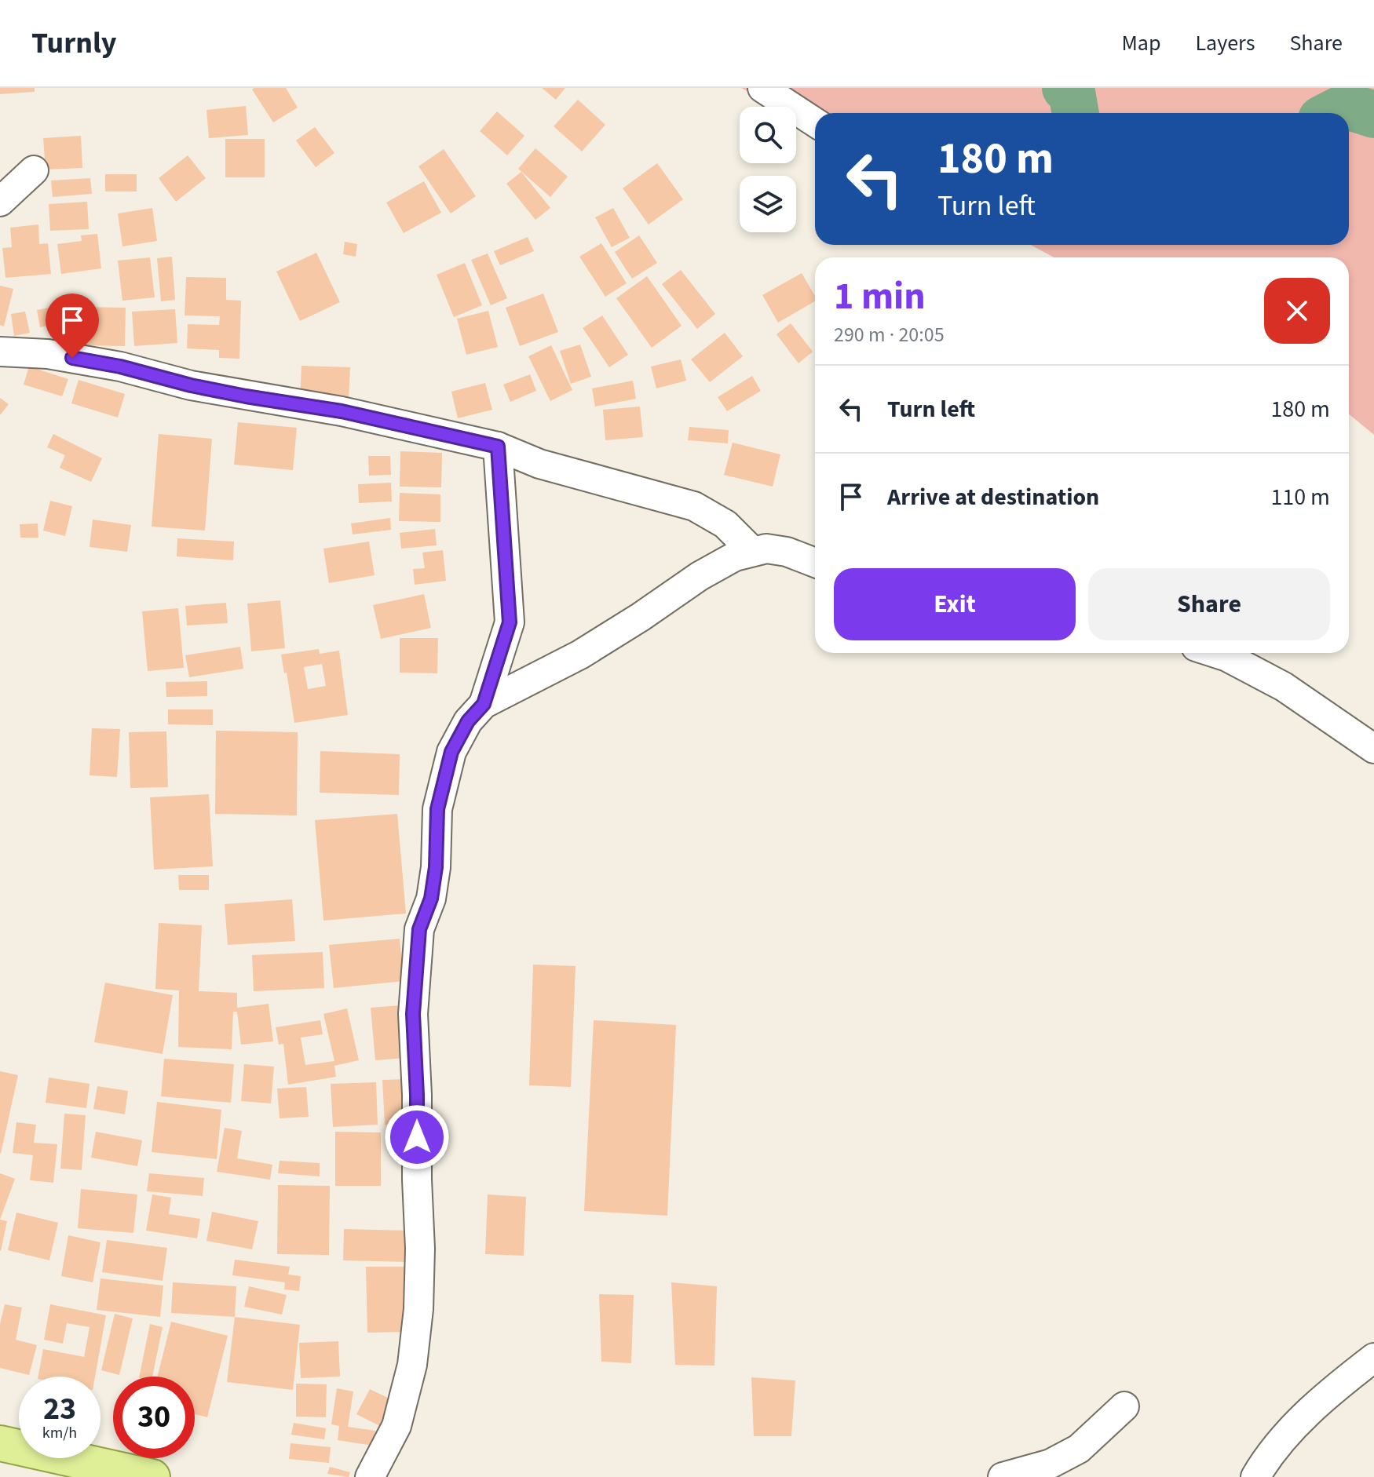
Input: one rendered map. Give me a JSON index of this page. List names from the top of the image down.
{
  "page": {
    "header": "Turnly",
    "nav": ["Map", "Layers", "Share"],
    "turn": ["180 m", "Turn left"],
    "heading": ["1 min", "290 m · 20:05"],
    "list": [
      {
        "name": "Turn left",
        "value": "180 m"
      },
      {
        "name": "Arrive at destination",
        "value": "110 m"
      }
    ],
    "buttons": ["Exit", "Share"],
    "speed": "23 km/h",
    "limit": "30"
  }
}
